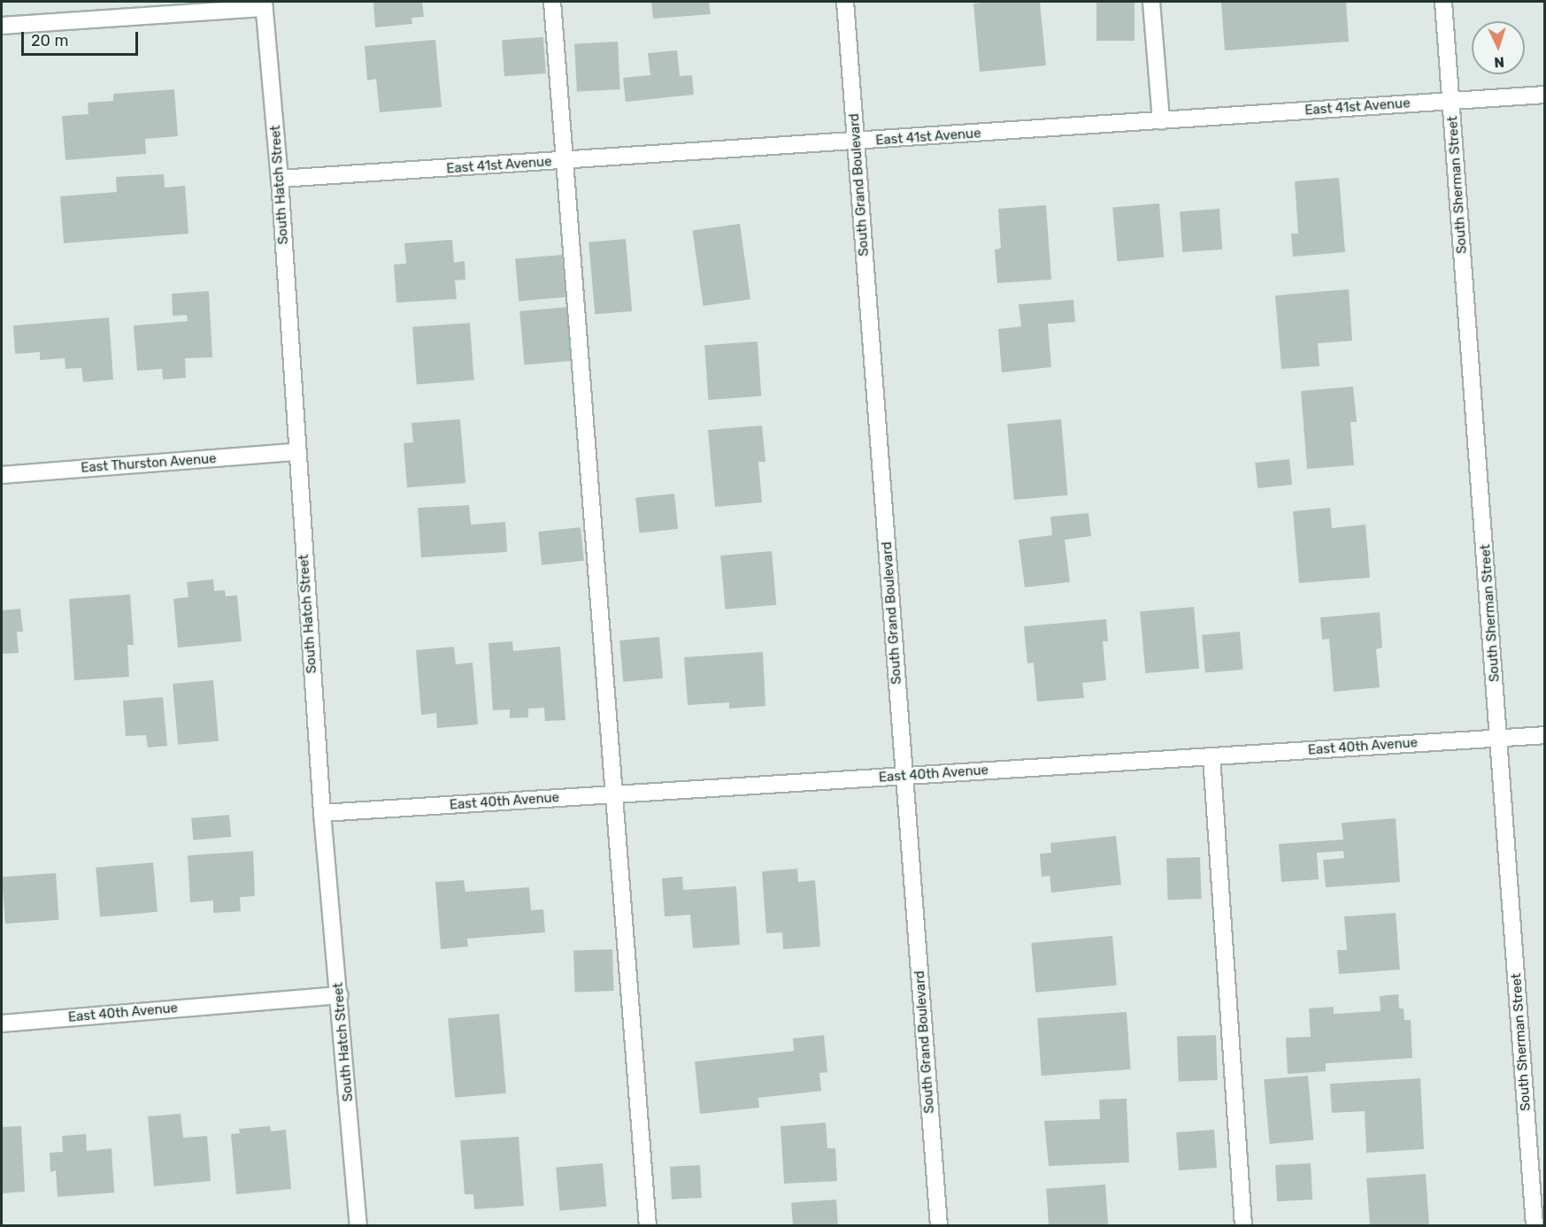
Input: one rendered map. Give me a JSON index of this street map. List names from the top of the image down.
{
  "streets": {
    "street": [
      "East 41st Avenue",
      "South Hatch Street",
      "South Grand Boulevard",
      "South Sherman Street",
      "East Thurston Avenue",
      "East 40th Avenue"
    ]
  },
  "crossings": [
    ["East 41st Avenue", "South Hatch Street"],
    ["East 41st Avenue", "South Grand Boulevard"],
    ["East 41st Avenue", "South Sherman Street"],
    ["South Hatch Street", "East Thurston Avenue"],
    ["South Hatch Street", "East 40th Avenue"],
    ["South Grand Boulevard", "East 40th Avenue"],
    ["South Sherman Street", "East 40th Avenue"]
  ],
  "scale_bar": "20 m",
  "north": "bottom"
}
